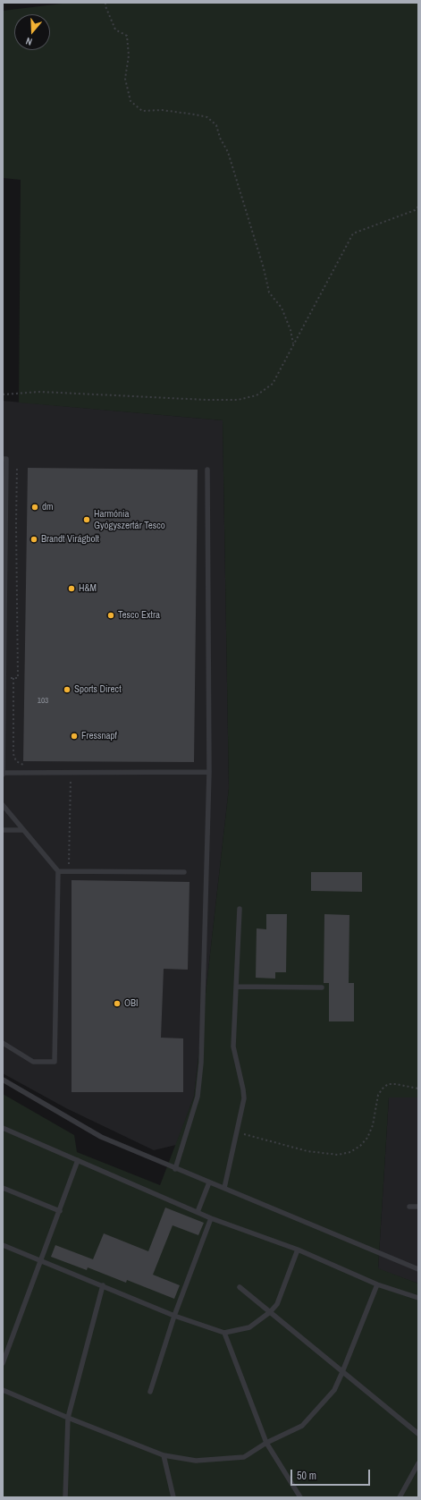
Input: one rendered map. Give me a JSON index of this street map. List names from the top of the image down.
{
  "places": [
    "dm",
    "Harmónia Gyógyszertár Tesco",
    "Brandt Virágbolt",
    "H&M",
    "Tesco Extra",
    "Sports Direct",
    "Fressnapf",
    "OBI"
  ],
  "house_numbers": ["103"],
  "scale_bar": "50 m",
  "north": "bottom"
}
